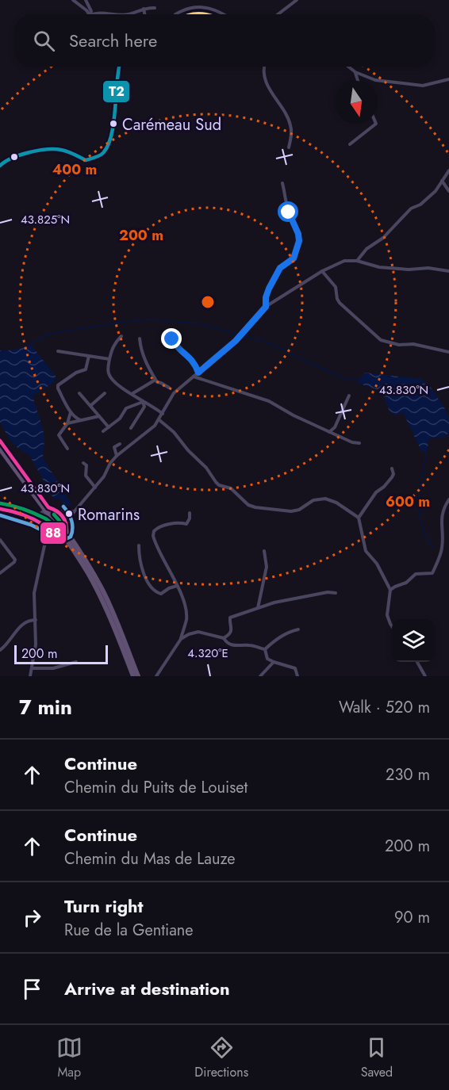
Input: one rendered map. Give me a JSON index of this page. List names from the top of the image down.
{
  "places": ["Carémeau Sud", "Romarins"],
  "lines": ["transit line T2", "transit line 88"],
  "scale_bar": "200 m",
  "north": "bottom",
  "page": {
    "search": "Search here",
    "scale": "200 m",
    "heading": ["7 min", "Walk · 520 m"],
    "list": [
      ["Continue", "Chemin du Puits de Louiset", "230 m"],
      ["Continue", "Chemin du Mas de Lauze", "200 m"],
      ["Turn right", "Rue de la Gentiane", "90 m"],
      "Arrive at destination"
    ],
    "nav": ["Map", "Directions", "Saved"]
  },
  "coordinates": ["43.825°N", "43.830°N", "4.320°E"],
  "rings": ["400 m", "200 m", "600 m"]
}
